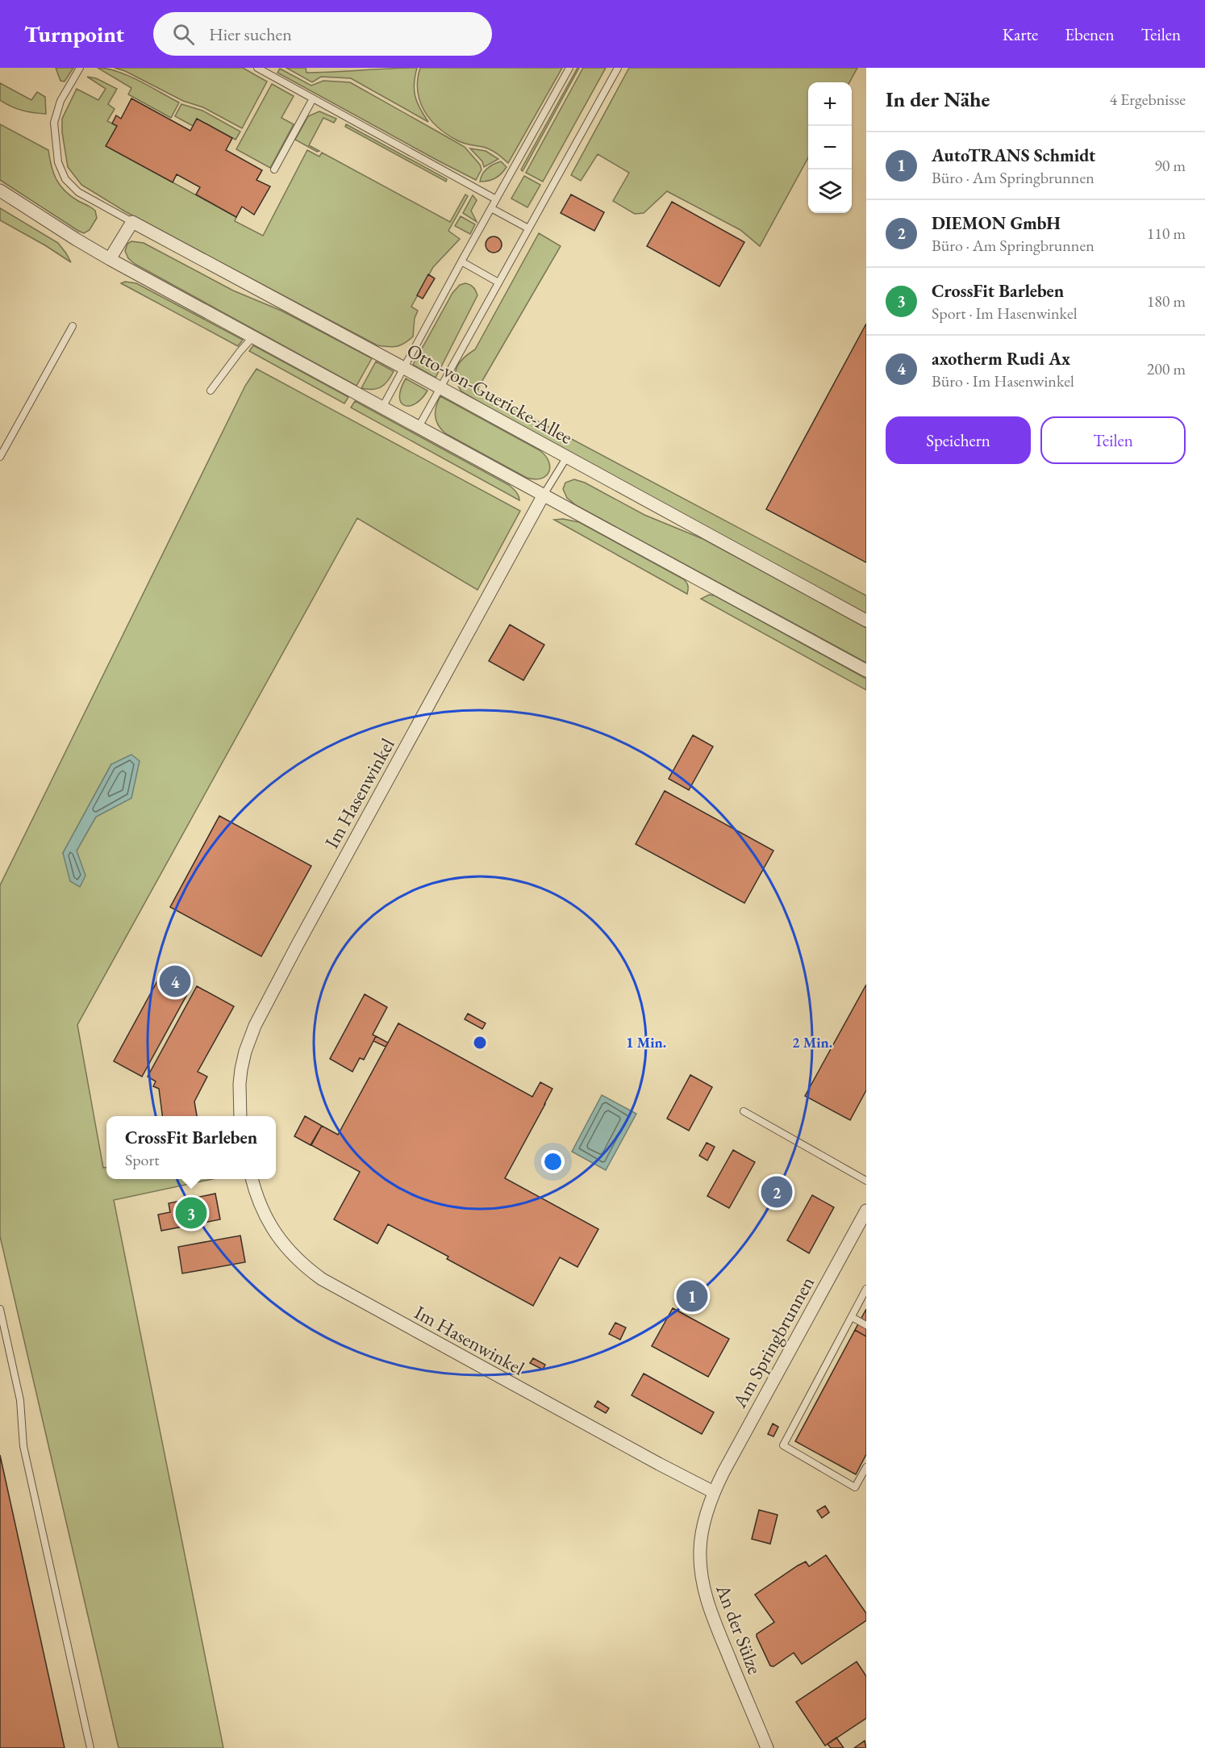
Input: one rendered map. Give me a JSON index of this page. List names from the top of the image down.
{
  "streets": {
    "street": [
      "Otto-von-Guericke-Allee",
      "Im Hasenwinkel",
      "Am Springbrunnen",
      "An der Sülze"
    ]
  },
  "crossings": [
    ["Im Hasenwinkel", "Am Springbrunnen"],
    ["Im Hasenwinkel", "An der Sülze"],
    ["Am Springbrunnen", "An der Sülze"]
  ],
  "page": {
    "header": "Turnpoint",
    "search": "Hier suchen",
    "nav": ["Karte", "Ebenen", "Teilen"],
    "heading": ["In der Nähe", "4 Ergebnisse"],
    "map_buttons": ["+", "−"],
    "list": [
      {
        "mark": "1",
        "name": "AutoTRANS Schmidt",
        "note": "Büro · Am Springbrunnen",
        "value": "90 m"
      },
      {
        "mark": "2",
        "name": "DIEMON GmbH",
        "note": "Büro · Am Springbrunnen",
        "value": "110 m"
      },
      {
        "mark": "3",
        "name": "CrossFit Barleben",
        "note": "Sport · Im Hasenwinkel",
        "value": "180 m"
      },
      {
        "mark": "4",
        "name": "axotherm Rudi Ax",
        "note": "Büro · Im Hasenwinkel",
        "value": "200 m"
      }
    ],
    "buttons": ["Speichern", "Teilen"],
    "pins": [
      "4",
      "2",
      "3",
      "1"
    ],
    "popup": ["CrossFit Barleben", "Sport"]
  },
  "rings": ["1 Min.", "2 Min."]
}
